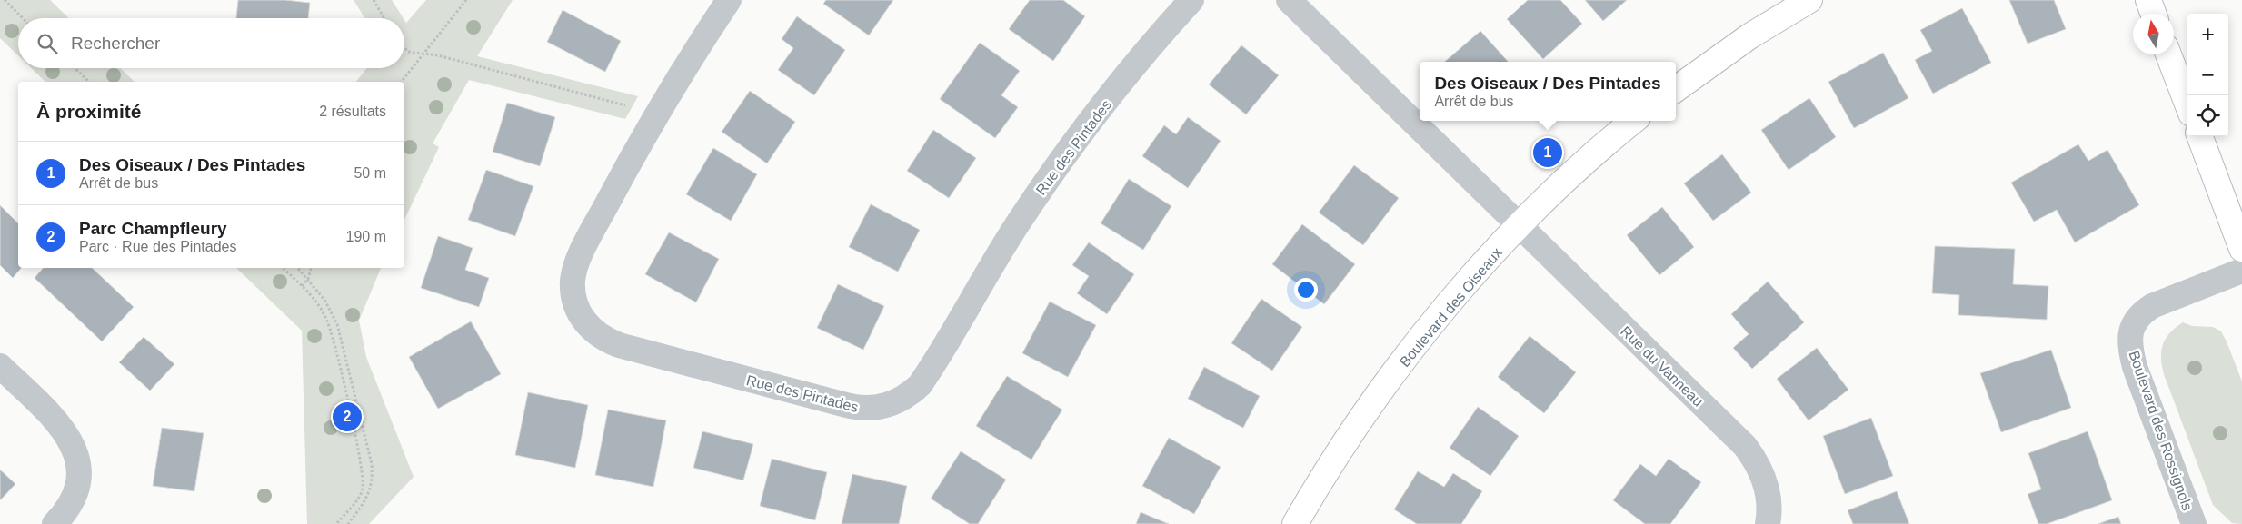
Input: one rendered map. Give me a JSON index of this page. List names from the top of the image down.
{
  "streets": {
    "street": [
      "Rue des Pintades",
      "Boulevard des Oiseaux",
      "Rue du Vanneau",
      "Boulevard des Rossignols"
    ]
  },
  "crossings": [
    ["Boulevard des Oiseaux", "Rue du Vanneau"]
  ],
  "north": "top",
  "page": {
    "map_buttons": ["+", "−"],
    "search": "Rechercher",
    "popup": ["Des Oiseaux / Des Pintades", "Arrêt de bus"],
    "heading": ["À proximité", "2 résultats"],
    "pins": ["1", "2"],
    "list": [
      {
        "mark": "1",
        "name": "Des Oiseaux / Des Pintades",
        "note": "Arrêt de bus",
        "value": "50 m"
      },
      {
        "mark": "2",
        "name": "Parc Champfleury",
        "note": "Parc · Rue des Pintades",
        "value": "190 m"
      }
    ]
  }
}
